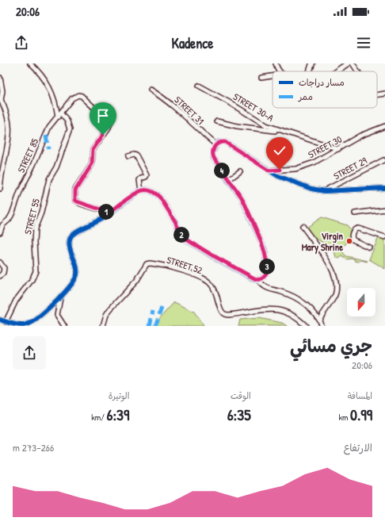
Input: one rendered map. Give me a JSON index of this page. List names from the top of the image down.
{
  "streets": {
    "street": [
      "STREET 30-A",
      "STREET 31",
      "STREET 30",
      "STREET 85",
      "STREET 29",
      "STREET 55",
      "STREET 52"
    ]
  },
  "crossings": [
    ["STREET 30-A", "STREET 30"],
    ["STREET 85", "STREET 55"]
  ],
  "places": ["Virgin Mary Shrine"],
  "legend": ["مسار دراجات", "ممر"],
  "north": "bottom",
  "page": {
    "status": "20:06",
    "header": "Kadence",
    "pins": [
      "4",
      "1",
      "2",
      "3"
    ],
    "heading": ["جري مسائي", "20:06"],
    "stats": [
      ["المسافة", "0.99 km"],
      ["الوقت", "6:35"],
      ["الوتيرة", "6:39 /km"]
    ],
    "chart": ["الارتفاع", "266–273 m"]
  }
}
